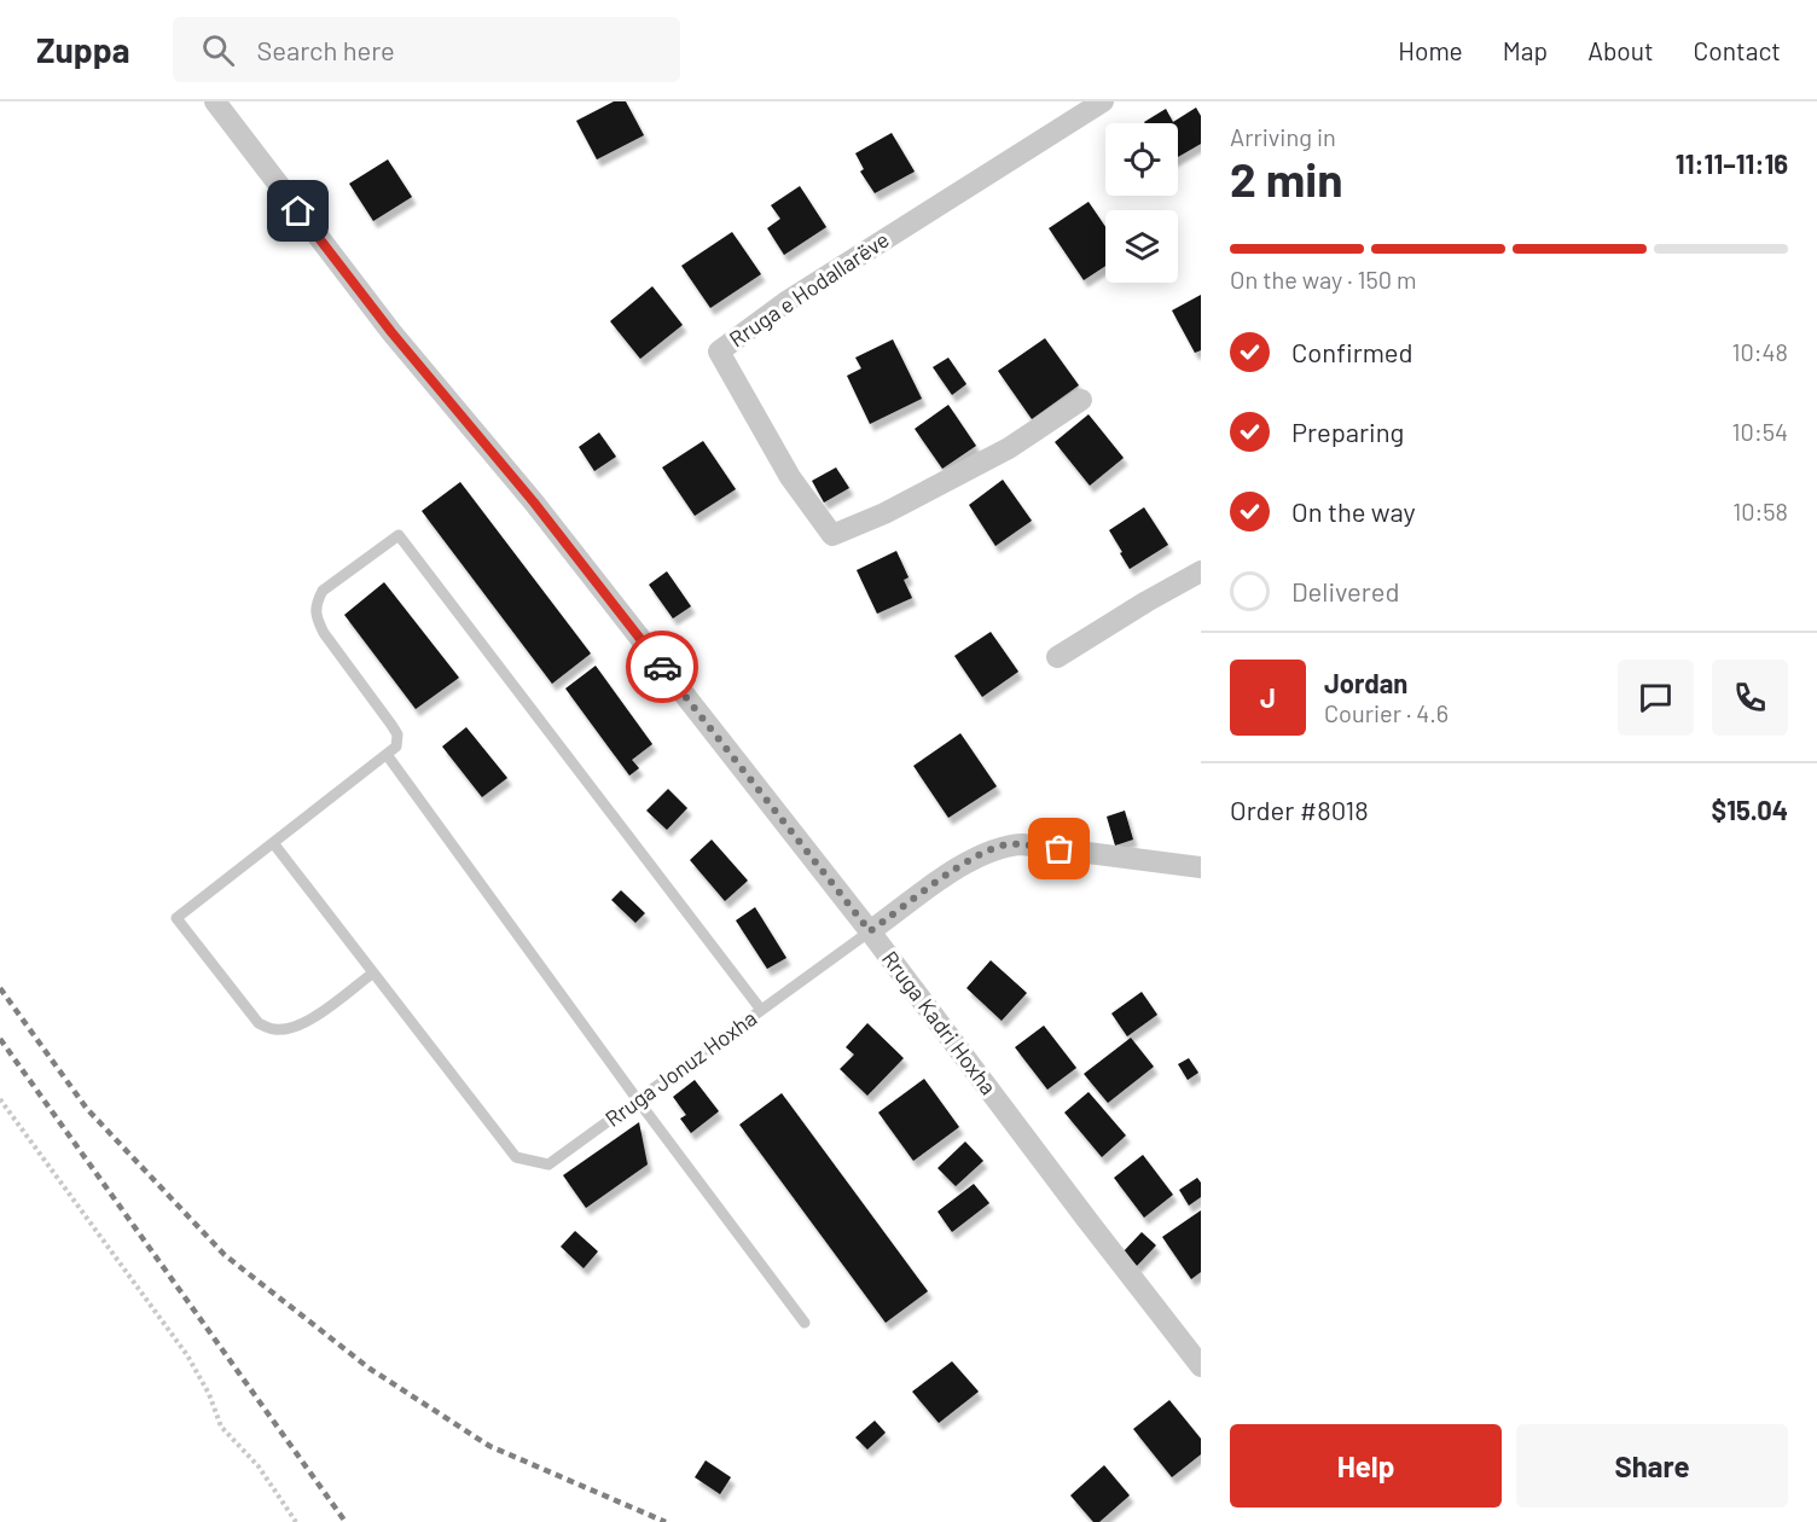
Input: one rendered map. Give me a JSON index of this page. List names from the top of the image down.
{
  "streets": {
    "street": ["Rruga e Hodallarëve", "Rruga Kadri Hoxha", "Rruga Jonuz Hoxha"]
  },
  "crossings": [
    ["Rruga Kadri Hoxha", "Rruga Jonuz Hoxha"]
  ],
  "page": {
    "header": "Zuppa",
    "search": "Search here",
    "nav": [
      "Home",
      "Map",
      "About",
      "Contact"
    ],
    "heading": ["2 min", "Arriving in", "11:11–11:16"],
    "panel": [
      "Jordan",
      "Courier · 4.6",
      "Order #8018",
      "$15.04"
    ],
    "bar": "On the way · 150 m",
    "list": [
      ["Confirmed", "10:48"],
      ["Preparing", "10:54"],
      ["On the way", "10:58"],
      "Delivered"
    ],
    "round": "J",
    "buttons": ["Help", "Share"]
  }
}
